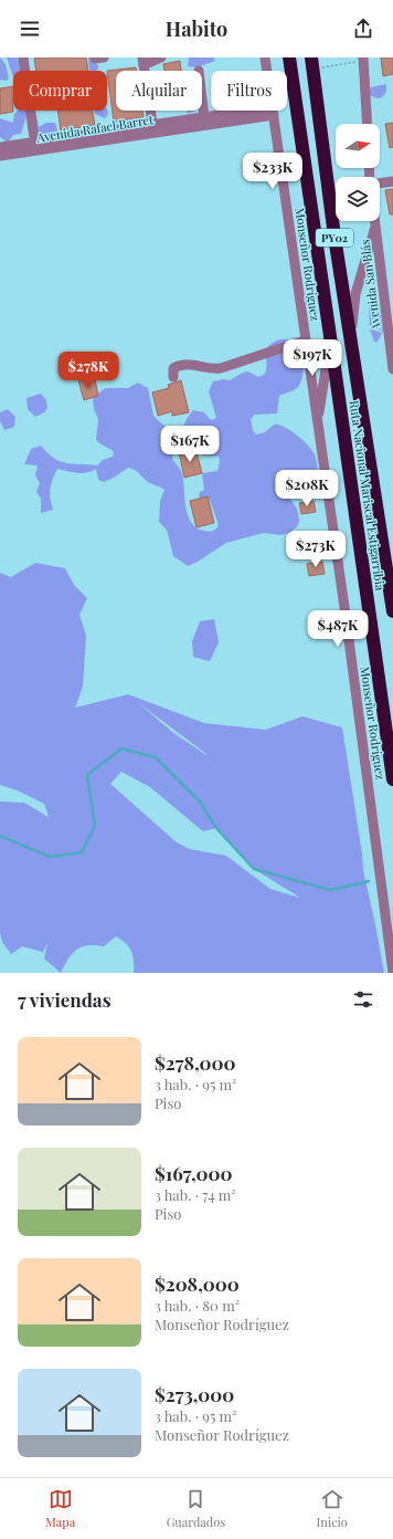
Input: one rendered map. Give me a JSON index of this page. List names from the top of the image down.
{
  "streets": {
    "highway": ["PY02", "Ruta Nacional Mariscal Estigarribia"],
    "street": ["Avenida Rafael Barret", "Monseñor Rodríguez", "Avenida San Blás"]
  },
  "crossings": [
    ["Avenida Rafael Barret", "Monseñor Rodríguez"]
  ],
  "north": "right",
  "page": {
    "header": "Habito",
    "chip": ["Comprar", "Alquilar", "Filtros"],
    "price": [
      "$233K",
      "$197K",
      "$278K",
      "$167K",
      "$208K",
      "$273K",
      "$487K"
    ],
    "heading": "7 viviendas",
    "list": [
      {
        "name": "$278,000",
        "note": "3 hab. · 95 m² · Piso"
      },
      {
        "name": "$167,000",
        "note": "3 hab. · 74 m² · Piso"
      },
      {
        "name": "$208,000",
        "note": "3 hab. · 80 m² · Monseñor Rodríguez"
      },
      {
        "name": "$273,000",
        "note": "3 hab. · 95 m² · Monseñor Rodríguez"
      }
    ],
    "tabs": ["Mapa", "Guardados", "Inicio"]
  }
}
